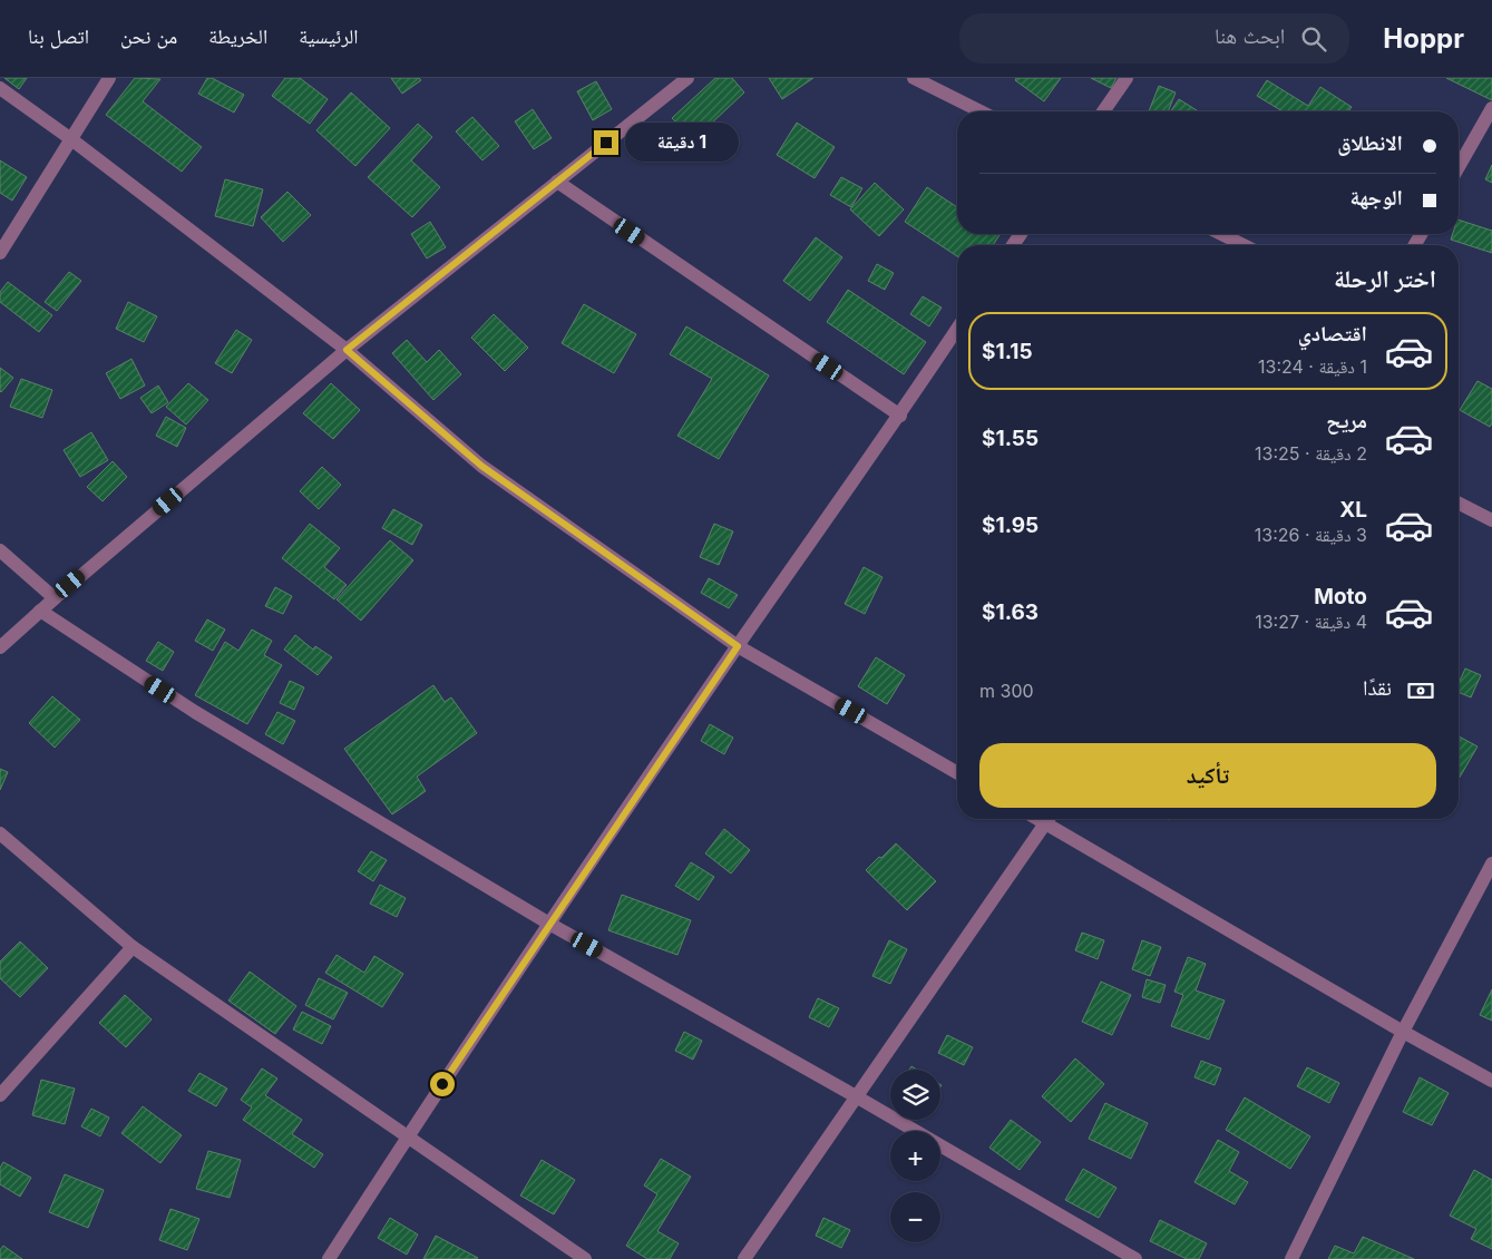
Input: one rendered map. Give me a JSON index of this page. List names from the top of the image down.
{
  "page": {
    "header": "Hoppr",
    "search": "ابحث هنا",
    "nav": [
      "الرئيسية",
      "الخريطة",
      "من نحن",
      "اتصل بنا"
    ],
    "banner": ["الانطلاق", "الوجهة"],
    "bubble": "1 دقيقة",
    "heading": "اختر الرحلة",
    "list": [
      {
        "name": "اقتصادي",
        "note": "1 دقيقة · 13:24",
        "value": "$1.15"
      },
      {
        "name": "مريح",
        "note": "2 دقيقة · 13:25",
        "value": "$1.55"
      },
      {
        "name": "XL",
        "note": "3 دقيقة · 13:26",
        "value": "$1.95"
      },
      {
        "name": "Moto",
        "note": "4 دقيقة · 13:27",
        "value": "$1.63"
      }
    ],
    "pay": ["نقدًا", "300 m"],
    "buttons": "تأكيد",
    "map_buttons": ["+", "−"]
  }
}
